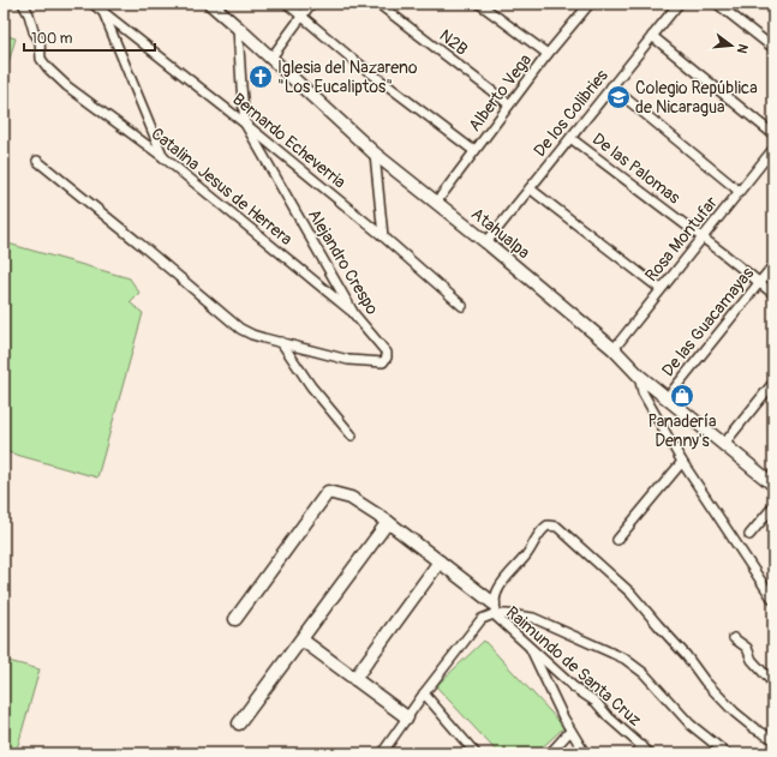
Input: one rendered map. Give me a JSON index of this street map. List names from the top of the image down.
{
  "streets": {
    "street": [
      "N2B",
      "Alberto Vega",
      "De los Colibries",
      "Bernardo Echeverria",
      "De las Palomas",
      "Catalina Jesus de Herrera",
      "Atahualpa",
      "Rosa Montufar",
      "Alejandro Crespo",
      "De las Guacamayas",
      "Raimundo de Santa Cruz"
    ]
  },
  "crossings": [
    ["N2B", "Alberto Vega"],
    ["Alberto Vega", "Atahualpa"],
    ["De los Colibries", "De las Palomas"],
    ["De los Colibries", "Atahualpa"],
    ["Bernardo Echeverria", "Alejandro Crespo"],
    ["De las Palomas", "Rosa Montufar"],
    ["De las Palomas", "De las Guacamayas"],
    ["Catalina Jesus de Herrera", "Alejandro Crespo"],
    ["Atahualpa", "Rosa Montufar"],
    ["Atahualpa", "Alejandro Crespo"],
    ["Atahualpa", "De las Guacamayas"]
  ],
  "places": {
    "church": ["Iglesia del Nazareno \"Los Eucaliptos\""],
    "school or university": ["Colegio República de Nicaragua"],
    "shop": ["Panadería Denny's"]
  },
  "scale_bar": "100 m",
  "north": "right"
}
